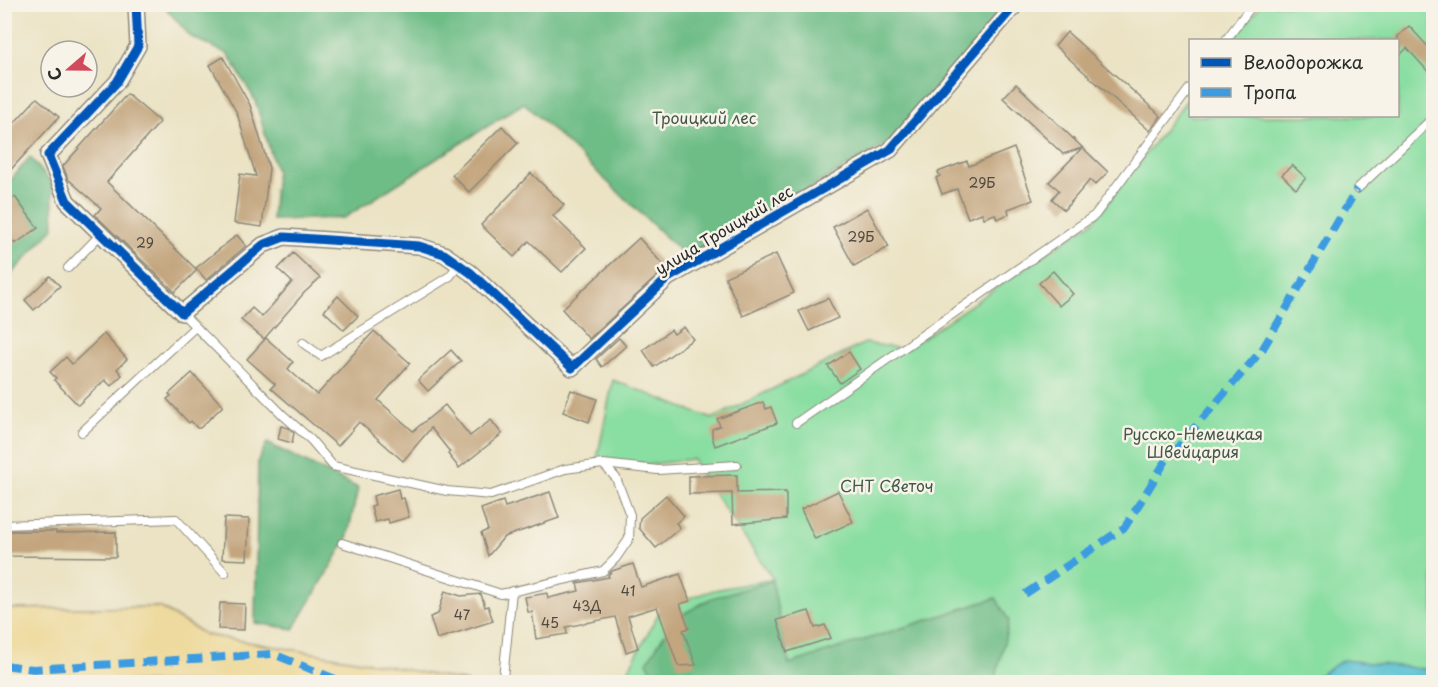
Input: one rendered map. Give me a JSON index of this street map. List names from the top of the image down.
{
  "streets": {
    "street": ["улица Троицкий лес"]
  },
  "parks": ["Троицкий лес", "Русско-Немецкая Швейцария", "СНТ Светоч"],
  "house_numbers": [
    "29Б",
    "29Б",
    "29",
    "41",
    "43Д",
    "47",
    "45"
  ],
  "legend": ["Велодорожка", "Тропа"],
  "north": "left"
}
